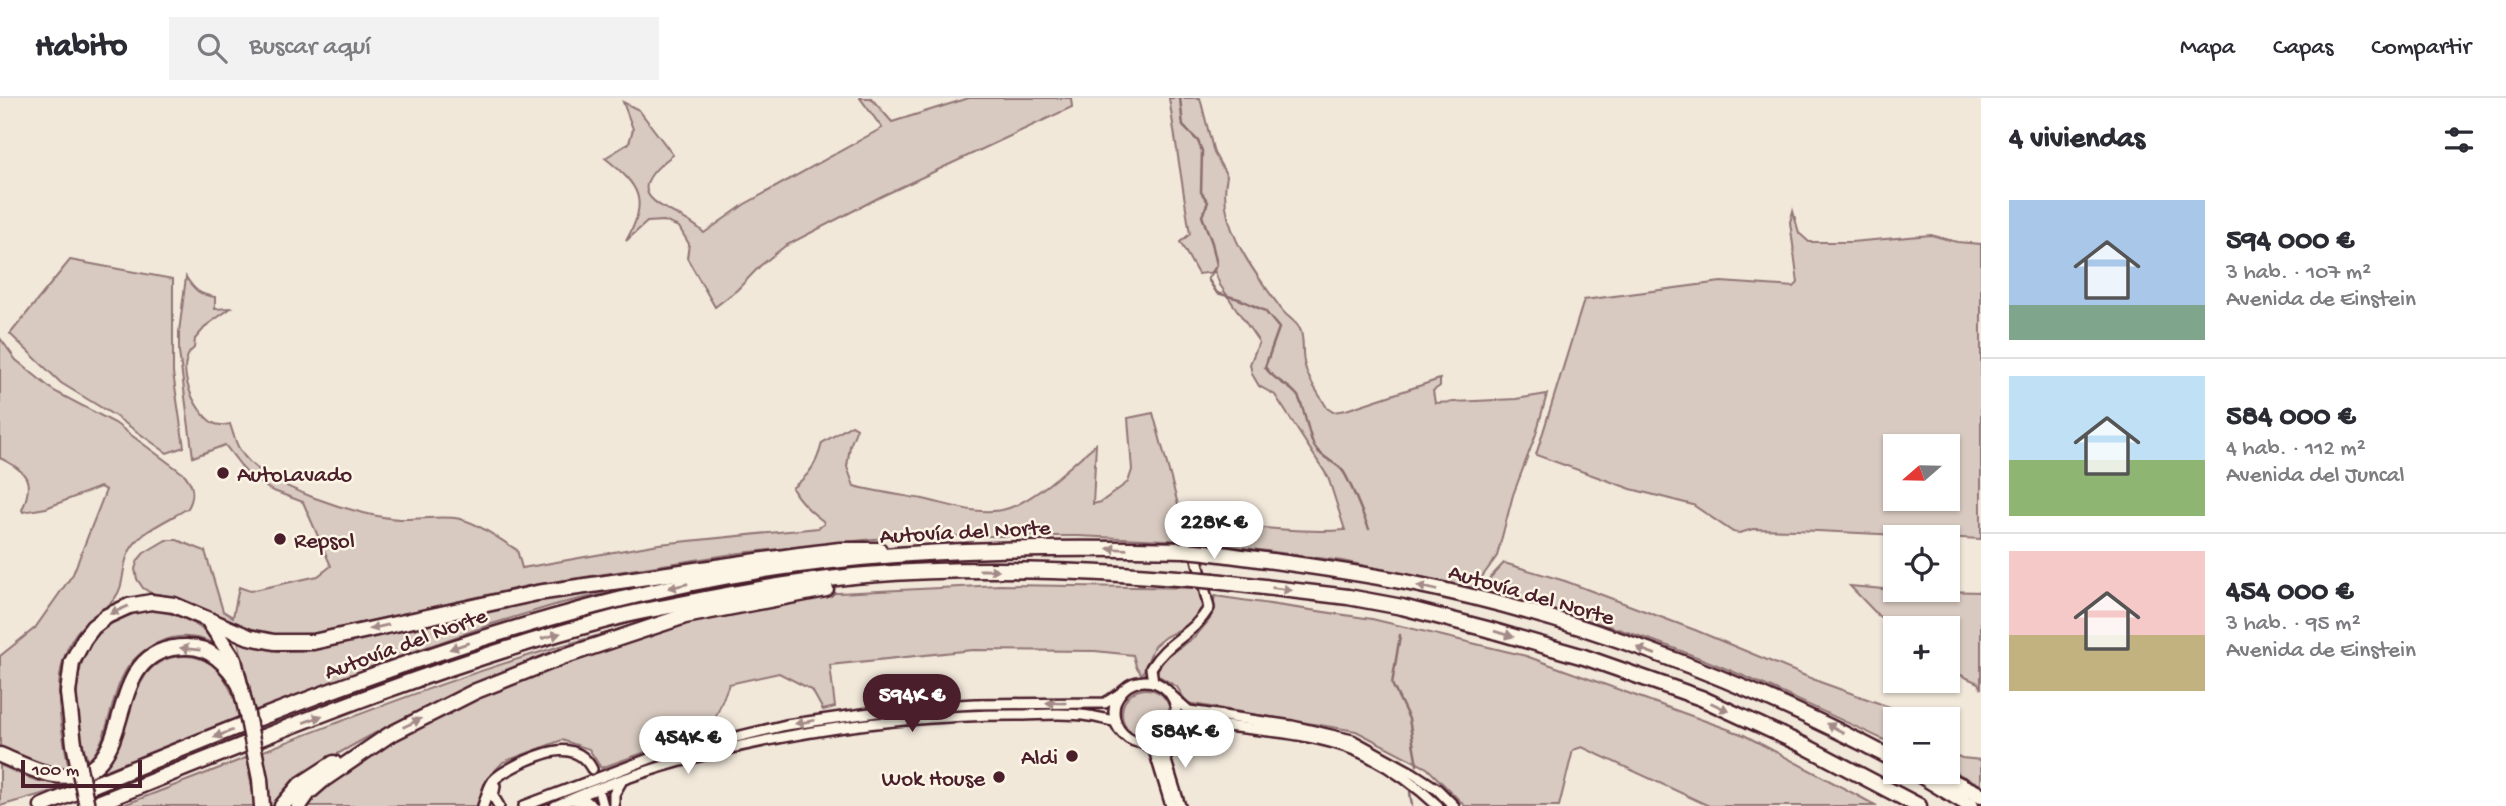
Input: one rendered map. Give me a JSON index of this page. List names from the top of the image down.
{
  "streets": {
    "highway": ["Autovía del Norte"]
  },
  "places": [
    "AutoLavado",
    "Repsol",
    "Aldi",
    "Wok House"
  ],
  "scale_bar": "100 m",
  "north": "left",
  "page": {
    "header": "Habito",
    "search": "Buscar aquí",
    "nav": ["Mapa", "Capas", "Compartir"],
    "heading": "4 viviendas",
    "list": [
      {
        "name": "594 000 €",
        "note": "3 hab. · 107 m² · Avenida de Einstein"
      },
      {
        "name": "584 000 €",
        "note": "4 hab. · 112 m² · Avenida del Juncal"
      },
      {
        "name": "454 000 €",
        "note": "3 hab. · 95 m² · Avenida de Einstein"
      }
    ],
    "map_buttons": ["+", "−"],
    "price": [
      "228K €",
      "594K €",
      "584K €",
      "454K €"
    ],
    "scale": "100 m"
  }
}
